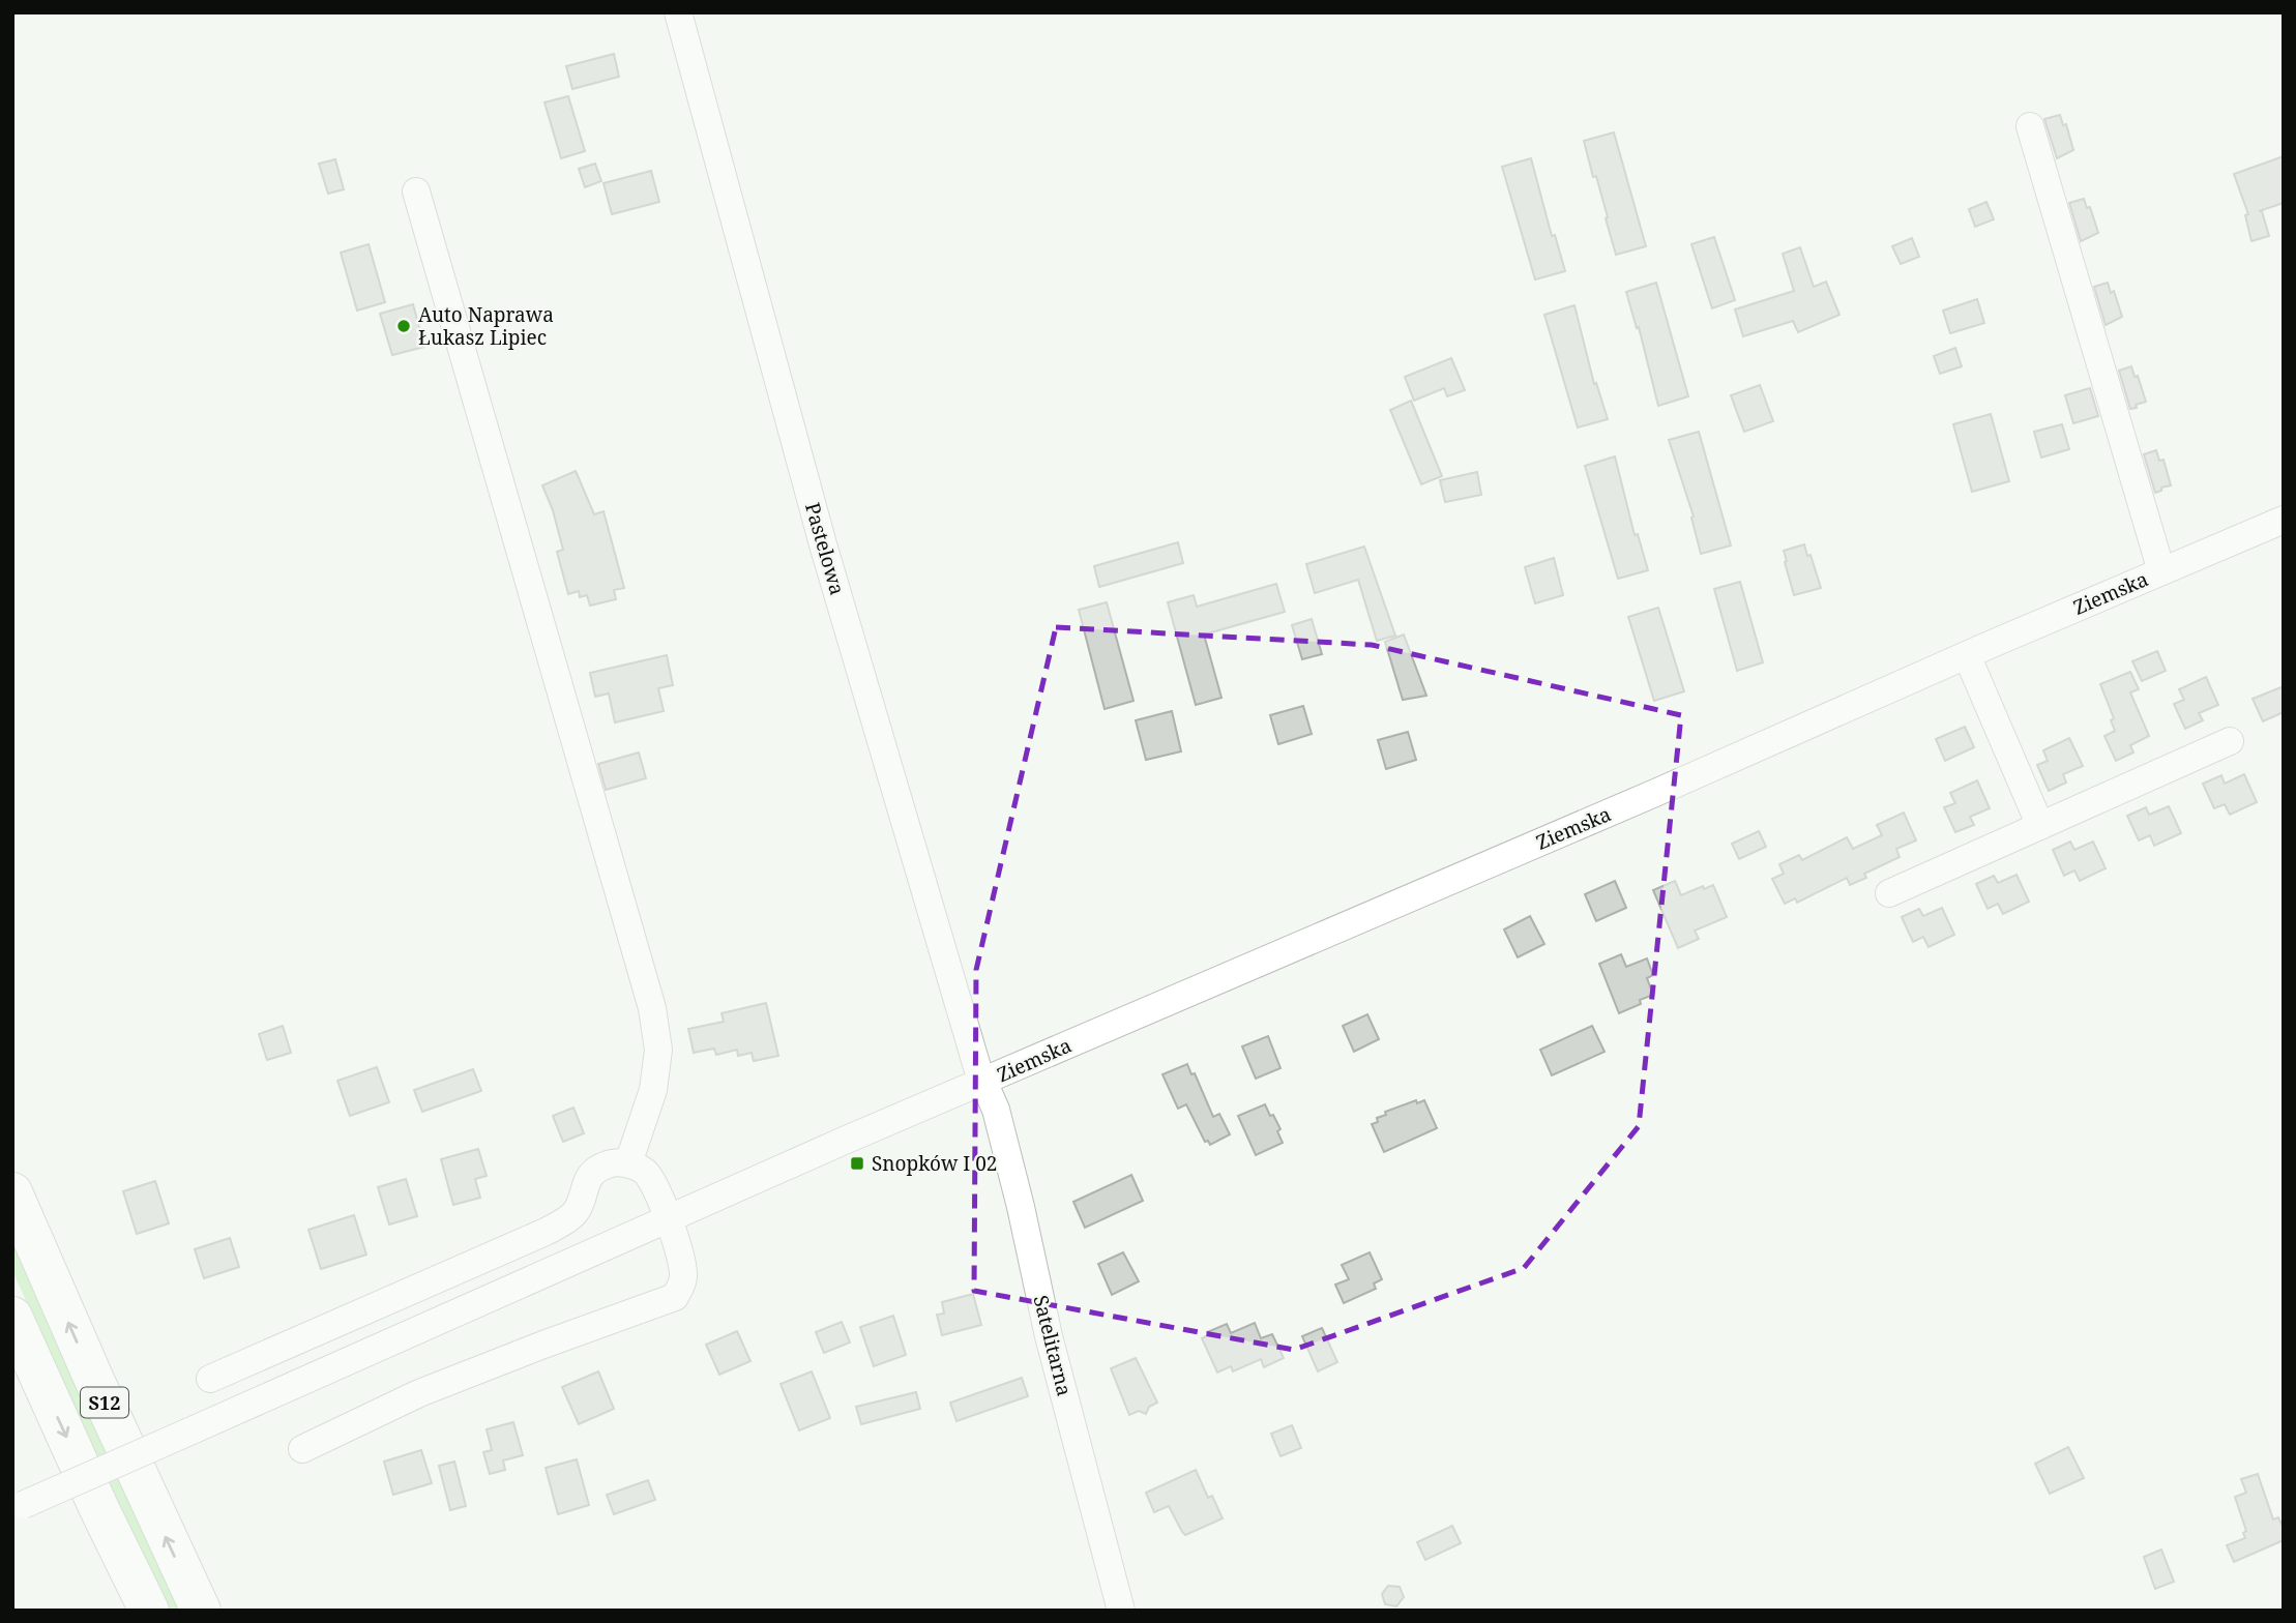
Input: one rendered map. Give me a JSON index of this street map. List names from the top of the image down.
{
  "streets": {
    "highway": ["S12"],
    "street": ["Pastelowa", "Ziemska", "Satelitarna"]
  },
  "crossings": [
    ["Pastelowa", "Ziemska"],
    ["Pastelowa", "Satelitarna"],
    ["Ziemska", "Satelitarna"]
  ],
  "places": {
    "other": ["Auto Naprawa Łukasz Lipiec"],
    "transit": ["Snopków I 02"]
  }
}
